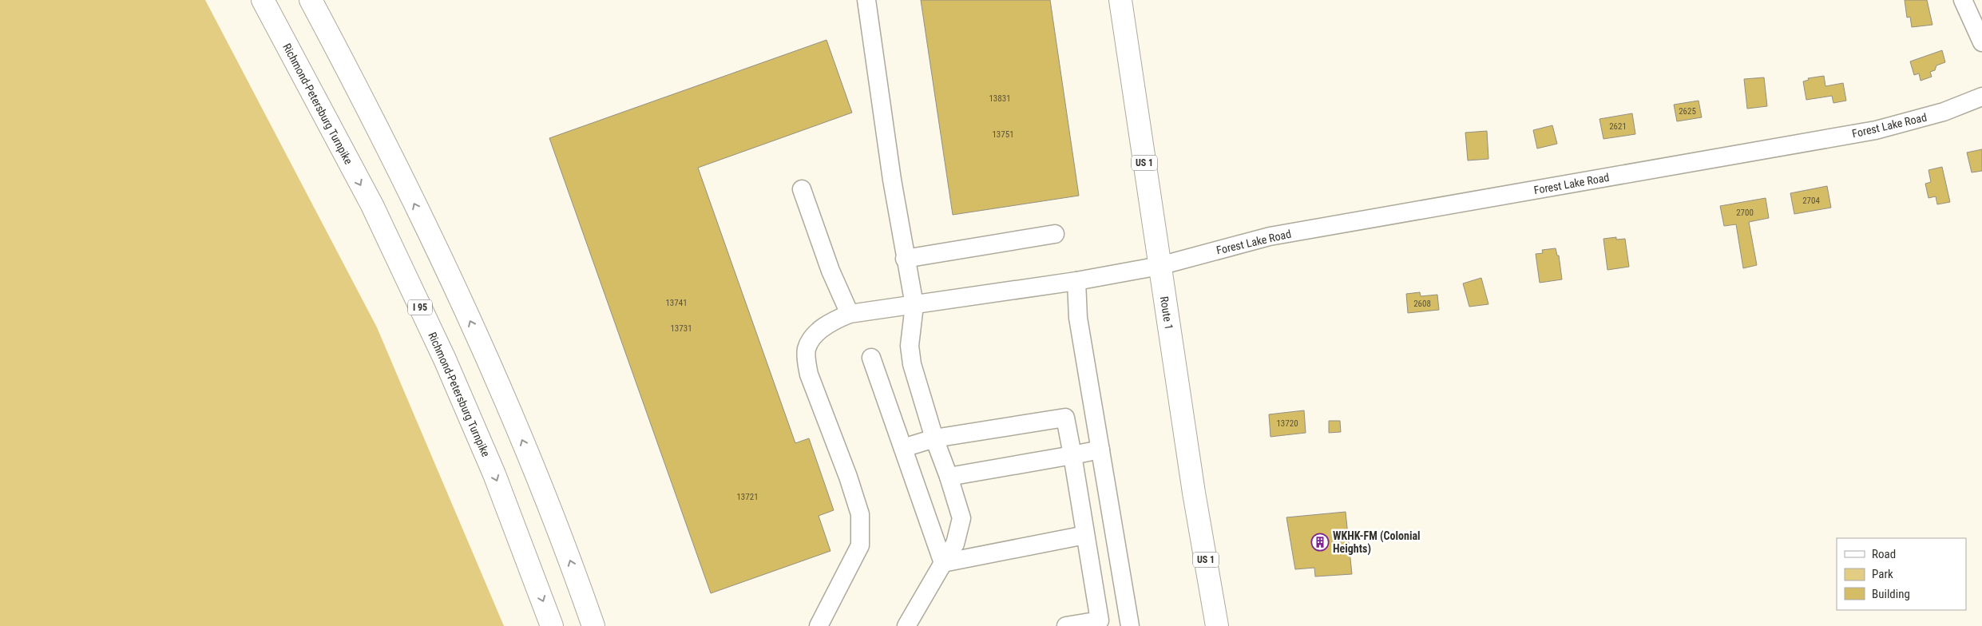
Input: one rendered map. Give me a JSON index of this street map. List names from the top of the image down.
{
  "streets": {
    "main road": [
      "Richmond-Petersburg Turnpike",
      "US 1",
      "I 95",
      "Route 1"
    ],
    "street": ["Forest Lake Road"]
  },
  "crossings": [
    ["Forest Lake Road", "Route 1"]
  ],
  "places": {
    "building": ["WKHK-FM (Colonial Heights)"]
  },
  "house_numbers": [
    "13831",
    "2625",
    "2621",
    "13751",
    "2704",
    "2700",
    "13741",
    "2608",
    "13731",
    "13720",
    "13721"
  ],
  "legend": ["Road", "Park", "Building"]
}
